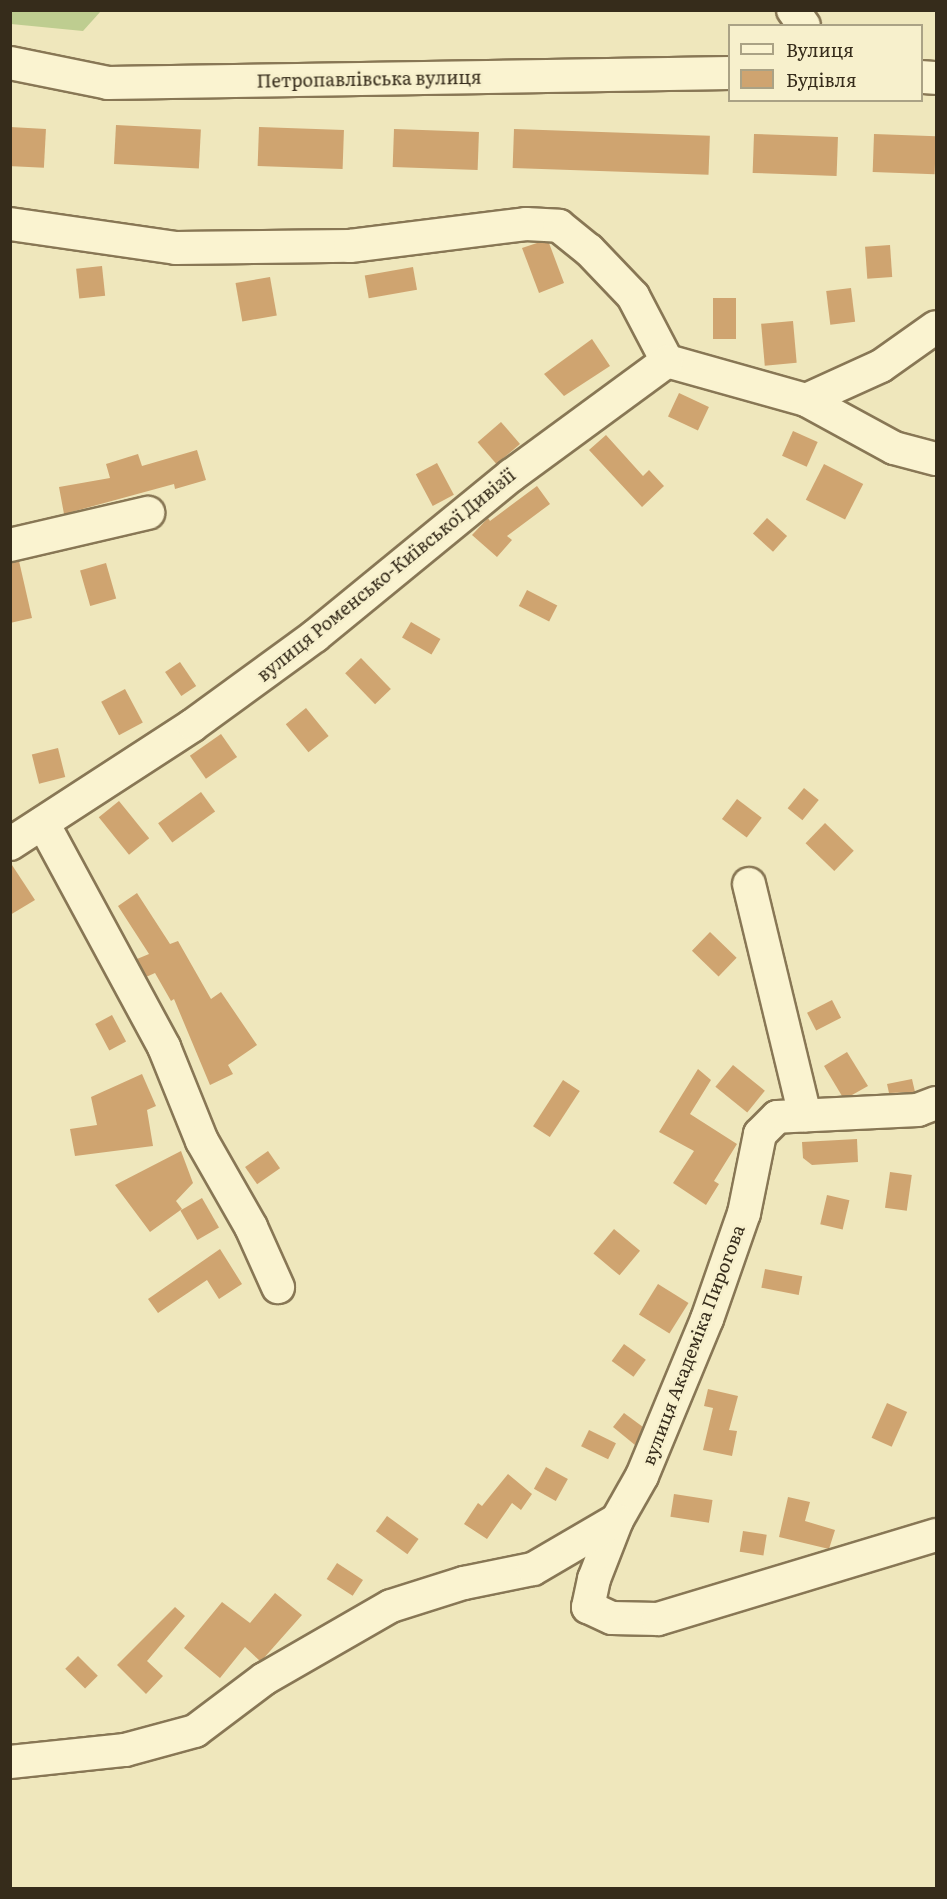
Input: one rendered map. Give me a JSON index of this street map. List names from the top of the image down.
{
  "streets": {
    "street": ["Петропавлівська вулиця", "вулиця Роменсько-Київської Дивізії", "вулиця Академіка Пирогова"]
  },
  "legend": ["Вулиця", "Будівля"]
}
